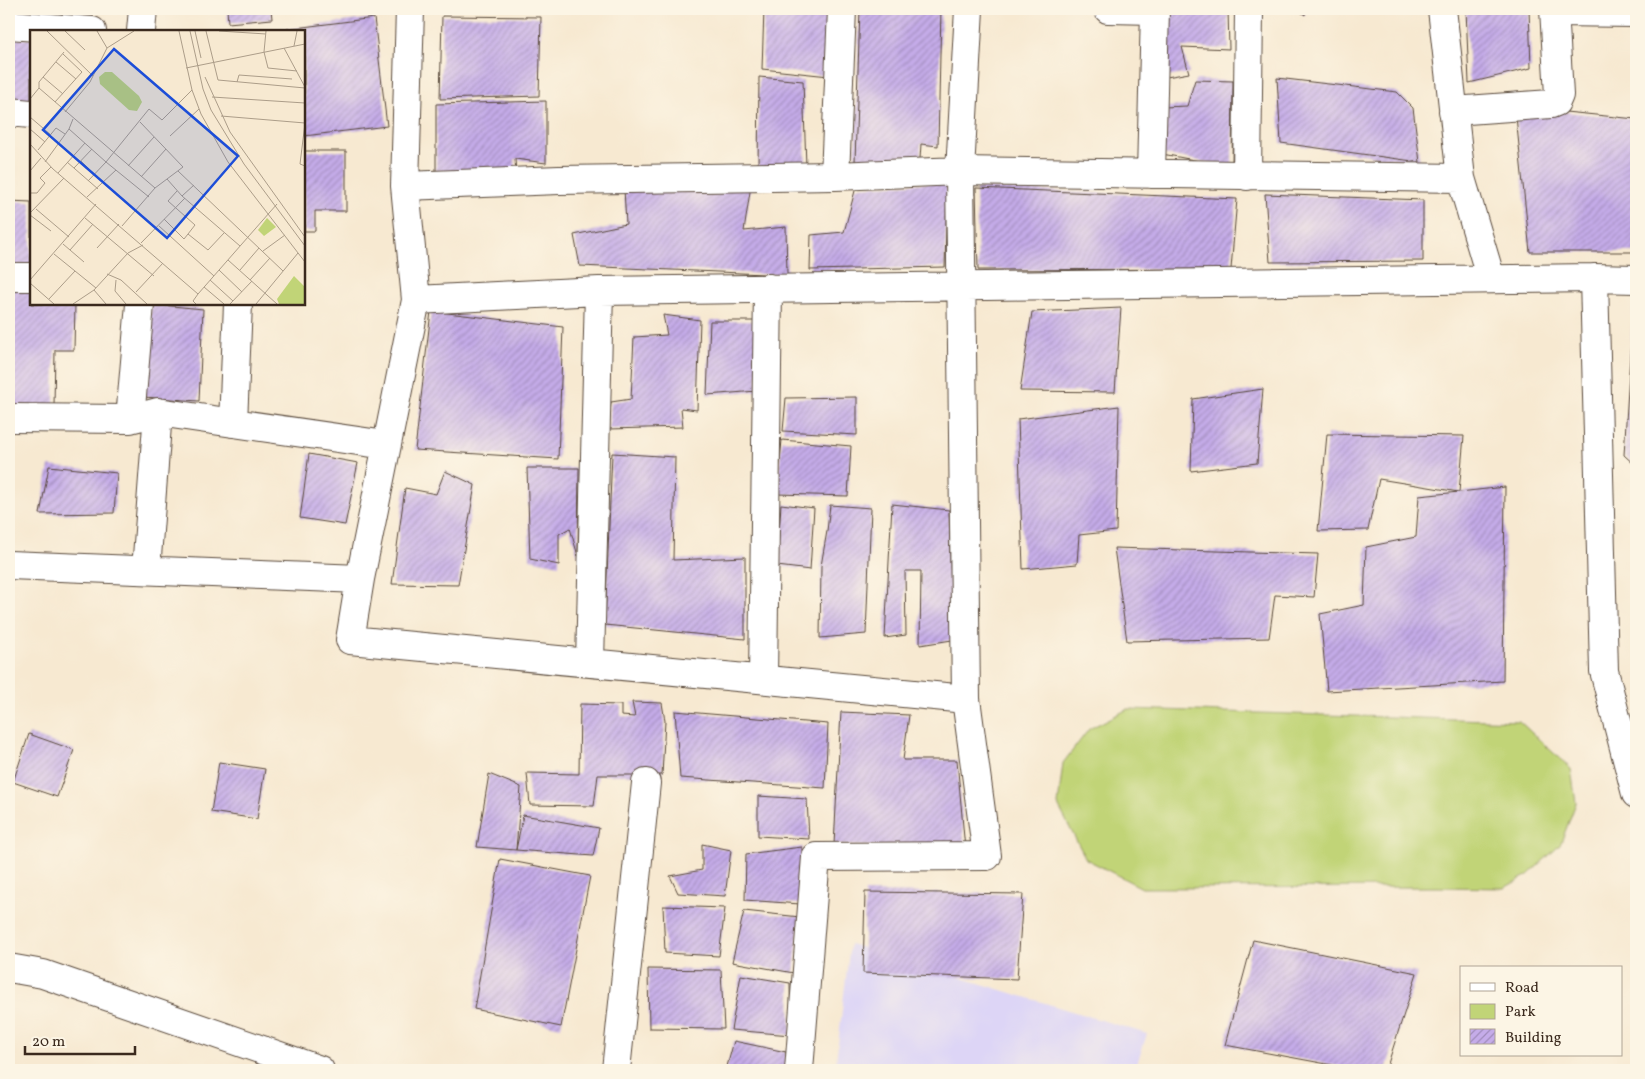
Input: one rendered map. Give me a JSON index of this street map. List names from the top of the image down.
{
  "legend": ["Road", "Park", "Building"],
  "scale_bar": "20 m"
}
